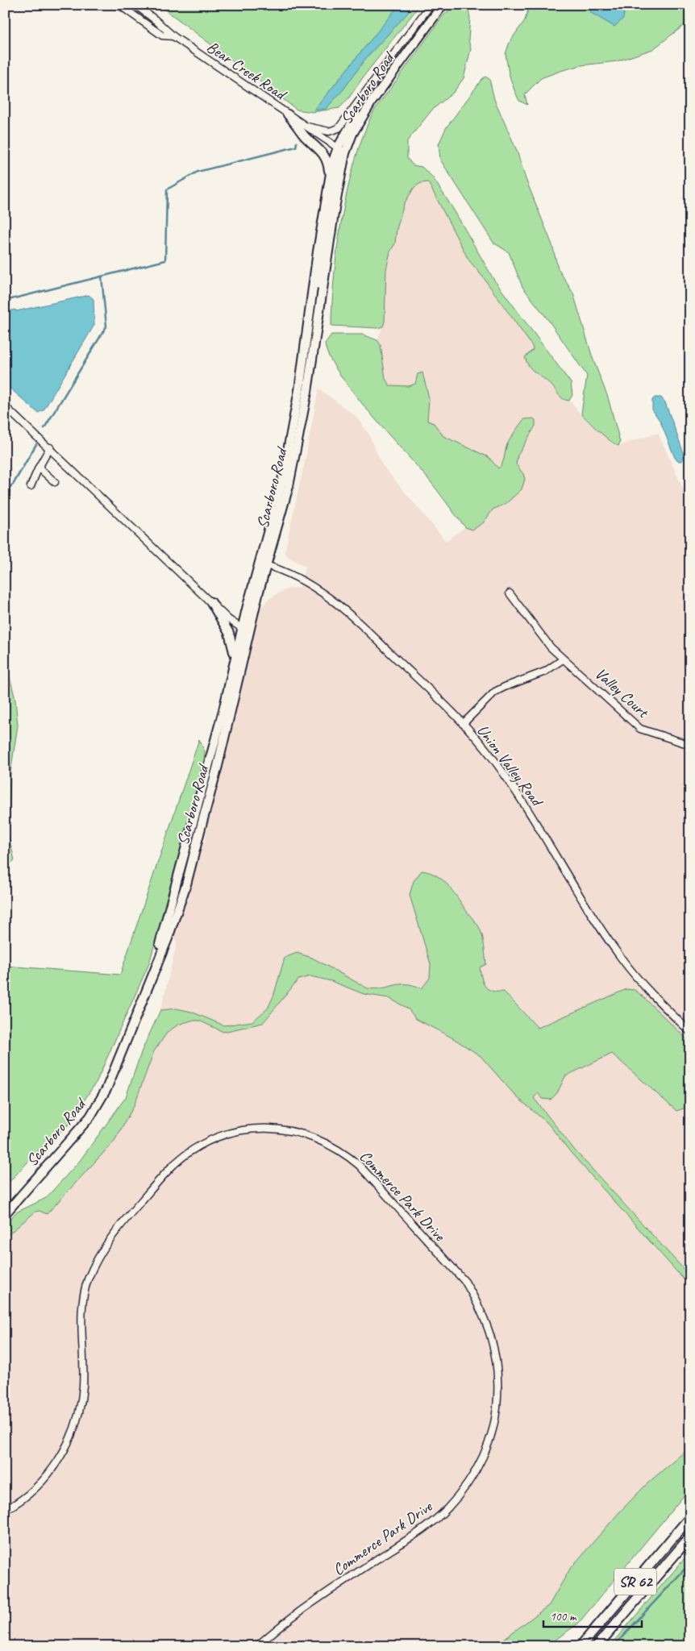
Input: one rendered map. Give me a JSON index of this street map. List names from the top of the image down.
{
  "streets": {
    "highway": ["SR 62"],
    "main road": ["Scarboro Road"],
    "street": [
      "Bear Creek Road",
      "Valley Court",
      "Union Valley Road",
      "Commerce Park Drive"
    ]
  },
  "crossings": [
    ["Bear Creek Road", "Scarboro Road"],
    ["Scarboro Road", "Union Valley Road"]
  ],
  "scale_bar": "100 m"
}
